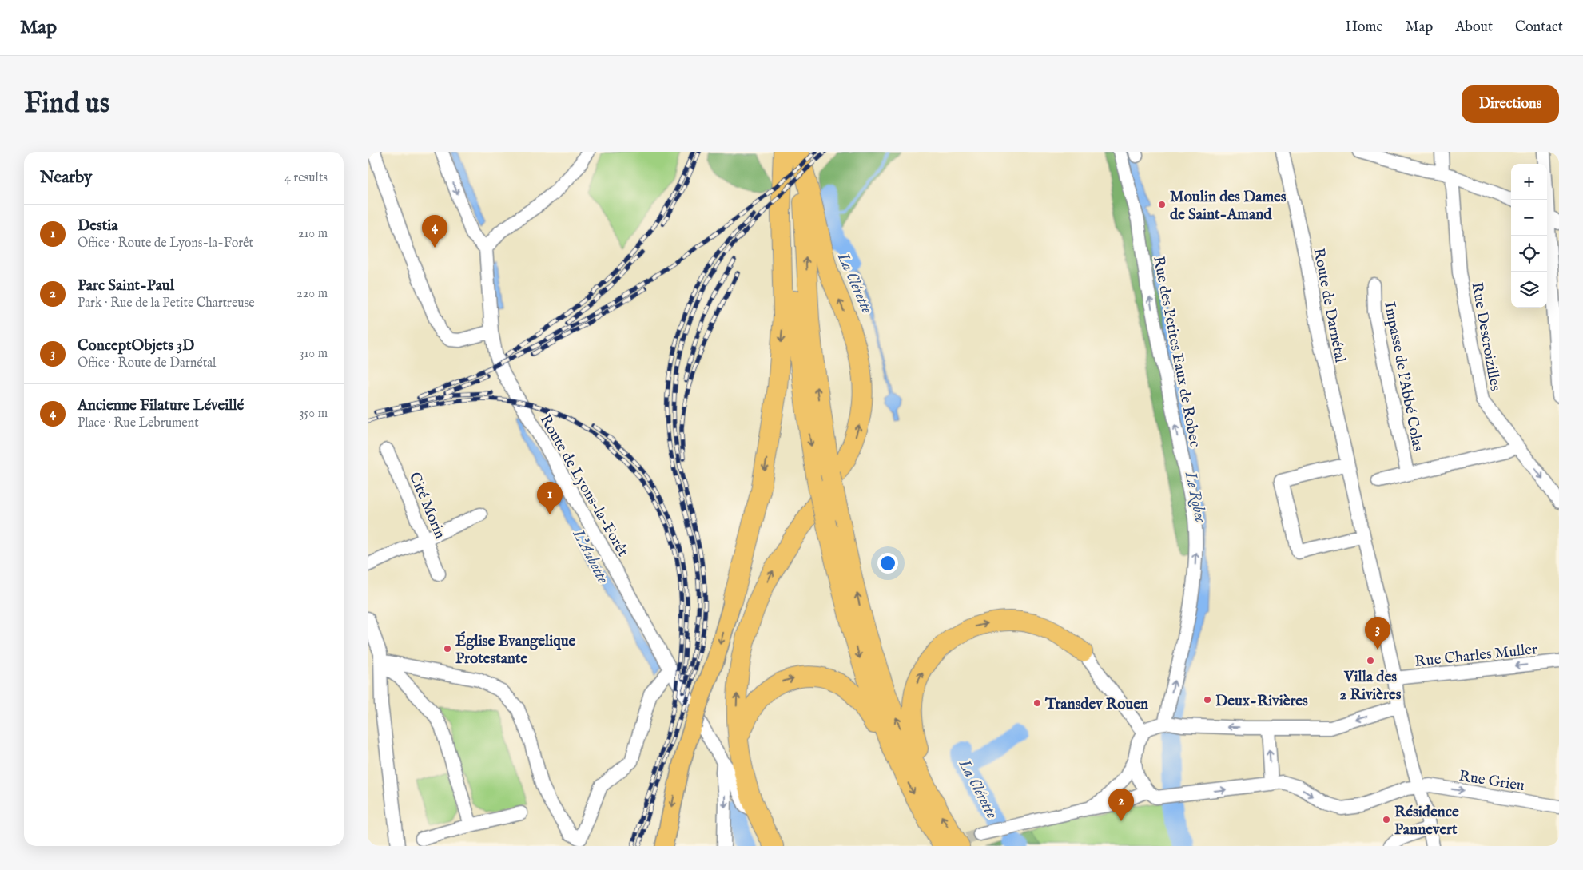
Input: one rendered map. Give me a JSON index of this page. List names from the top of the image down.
{
  "streets": {
    "street": [
      "Route de Darnétal",
      "Rue Descroizilles",
      "Rue des Petites Eaux de Robec",
      "Impasse de l'Abbé Colas",
      "Route de Lyons-la-Forêt",
      "Cité Morin",
      "Rue Charles Muller",
      "Rue Grieu"
    ]
  },
  "crossings": [
    ["Route de Darnétal", "Rue Charles Muller"],
    ["Route de Darnétal", "Rue Grieu"]
  ],
  "one_way": ["Rue des Petites Eaux de Robec", "Rue Charles Muller"],
  "water": ["La Clérette", "Le Robec", "L'Aubette"],
  "places": [
    "Moulin des Dames de Saint-Amand",
    "Église Evangelique Protestante",
    "Villa des 2 Rivières",
    "Deux-Rivières",
    "Transdev Rouen",
    "Résidence Pannevert"
  ],
  "page": {
    "header": "Map",
    "nav": [
      "Home",
      "Map",
      "About",
      "Contact"
    ],
    "buttons": "Directions",
    "title": "Find us",
    "heading": ["Nearby", "4 results"],
    "map_buttons": ["+", "−"],
    "list": [
      {
        "mark": "1",
        "name": "Destia",
        "note": "Office · Route de Lyons-la-Forêt",
        "value": "210 m"
      },
      {
        "mark": "2",
        "name": "Parc Saint-Paul",
        "note": "Park · Rue de la Petite Chartreuse",
        "value": "220 m"
      },
      {
        "mark": "3",
        "name": "ConceptObjets 3D",
        "note": "Office · Route de Darnétal",
        "value": "310 m"
      },
      {
        "mark": "4",
        "name": "Ancienne Filature Léveillé",
        "note": "Place · Rue Lebrument",
        "value": "350 m"
      }
    ],
    "pins": [
      "4",
      "1",
      "3",
      "2"
    ]
  }
}
